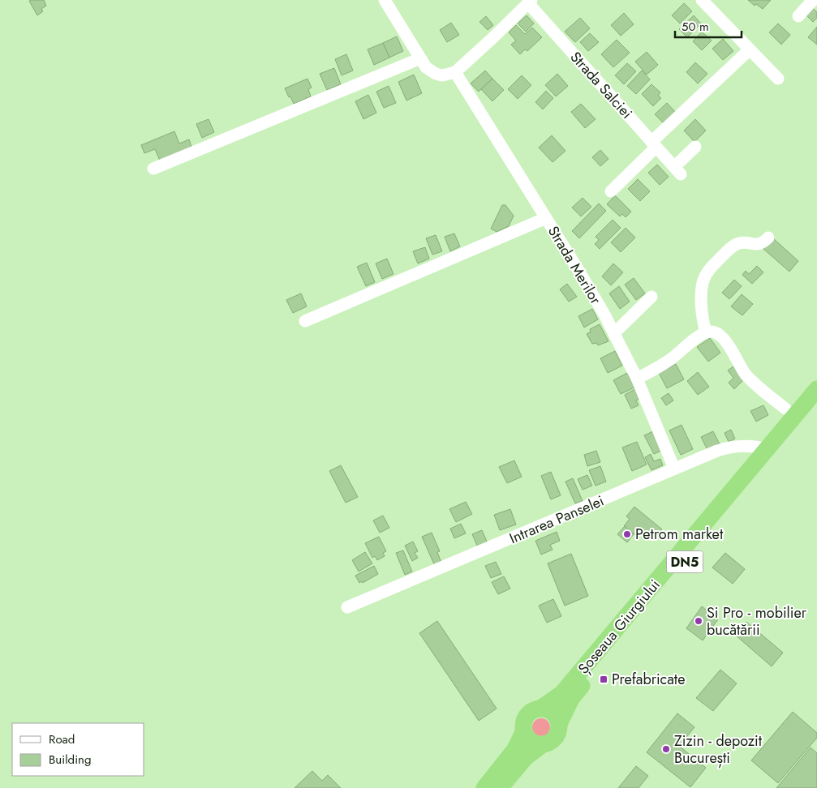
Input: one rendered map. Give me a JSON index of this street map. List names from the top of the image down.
{
  "streets": {
    "highway": ["DN5", "Șoseaua Giurgiului"],
    "street": ["Strada Salciei", "Strada Merilor", "Intrarea Panselei"]
  },
  "crossings": [
    ["Strada Merilor", "Intrarea Panselei"],
    ["Intrarea Panselei", "Șoseaua Giurgiului"]
  ],
  "places": {
    "other": ["Petrom market", "Si Pro - mobilier bucătării", "Zizin - depozit București"],
    "transit": ["Prefabricate"]
  },
  "legend": ["Road", "Building"],
  "scale_bar": "50 m"
}
